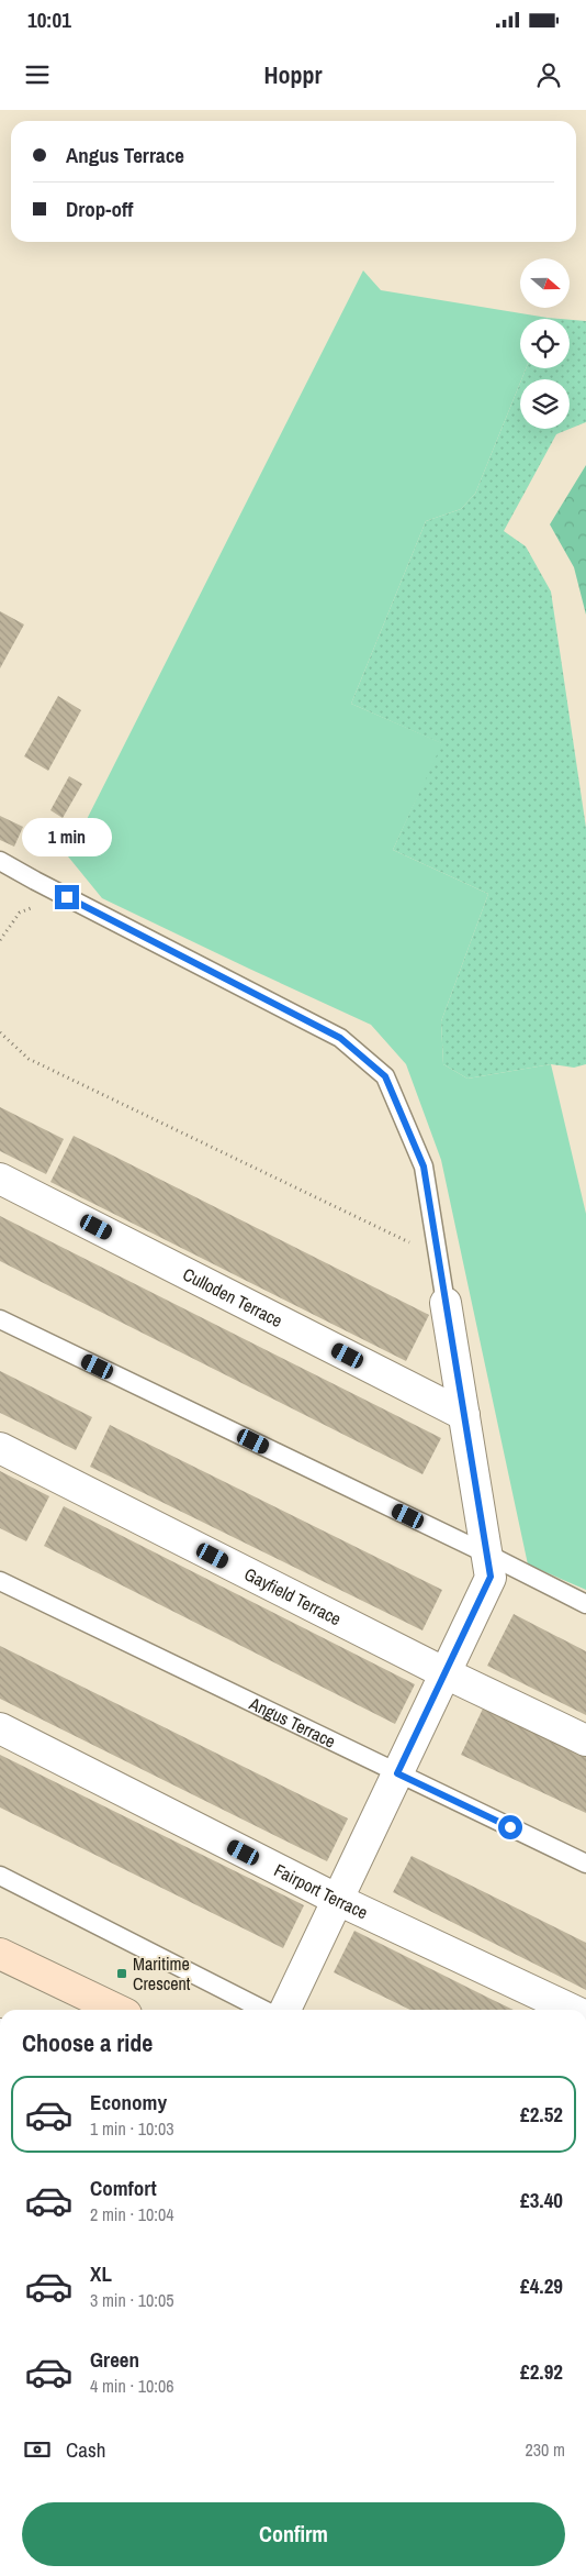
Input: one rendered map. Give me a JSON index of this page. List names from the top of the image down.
{
  "streets": {
    "street": ["Culloden Terrace", "Gayfield Terrace", "Fairport Terrace"],
    "lane": ["Angus Terrace"]
  },
  "places": {
    "transit": ["Maritime Crescent"]
  },
  "north": "right",
  "page": {
    "status": "10:01",
    "header": "Hoppr",
    "banner": ["Angus Terrace", "Drop-off"],
    "bubble": "1 min",
    "heading": "Choose a ride",
    "list": [
      {
        "name": "Economy",
        "note": "1 min · 10:03",
        "value": "£2.52"
      },
      {
        "name": "Comfort",
        "note": "2 min · 10:04",
        "value": "£3.40"
      },
      {
        "name": "XL",
        "note": "3 min · 10:05",
        "value": "£4.29"
      },
      {
        "name": "Green",
        "note": "4 min · 10:06",
        "value": "£2.92"
      }
    ],
    "pay": ["Cash", "230 m"],
    "buttons": "Confirm"
  }
}
